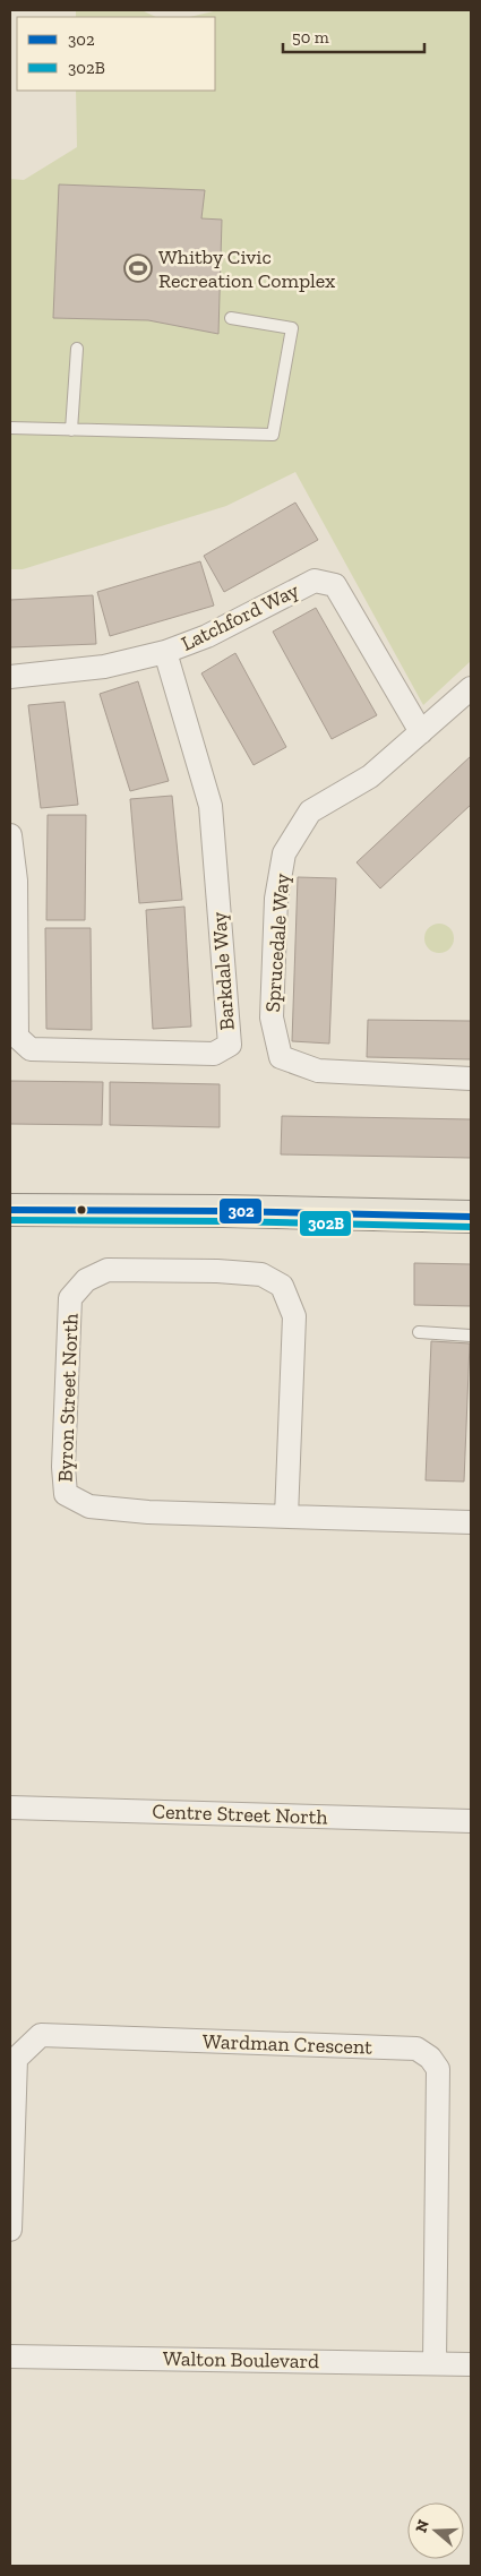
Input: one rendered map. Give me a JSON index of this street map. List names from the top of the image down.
{
  "streets": {
    "street": [
      "Latchford Way",
      "Sprucedale Way",
      "Barkdale Way",
      "Byron Street North",
      "Centre Street North",
      "Wardman Crescent",
      "Walton Boulevard"
    ]
  },
  "crossings": [
    ["Latchford Way", "Sprucedale Way"],
    ["Latchford Way", "Barkdale Way"],
    ["Wardman Crescent", "Walton Boulevard"]
  ],
  "places": {
    "sports": ["Whitby Civic Recreation Complex"]
  },
  "lines": ["transit line 302", "transit line 302B"],
  "legend": ["302", "302B"],
  "scale_bar": "50 m",
  "north": "left"
}
